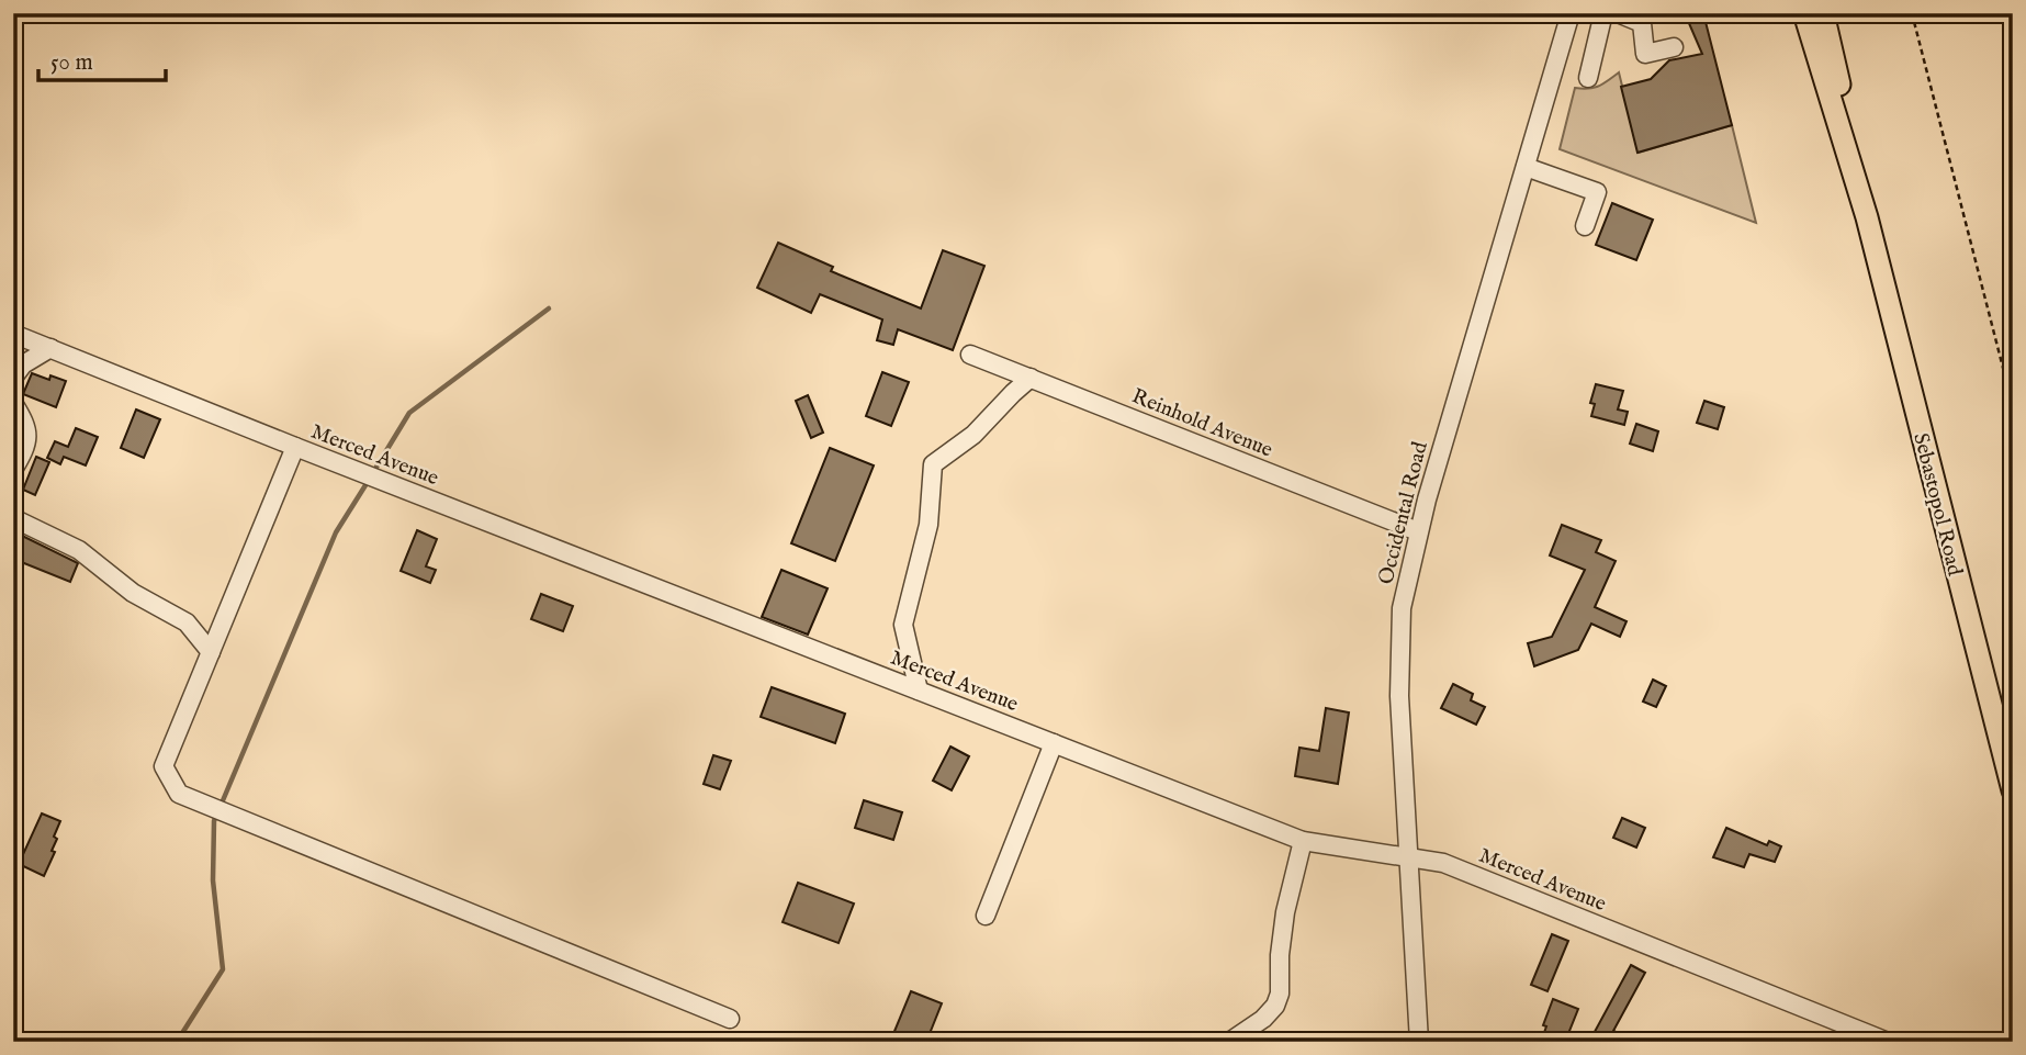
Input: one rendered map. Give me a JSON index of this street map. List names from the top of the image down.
{
  "streets": {
    "main road": ["Sebastopol Road"],
    "street": ["Reinhold Avenue", "Merced Avenue", "Occidental Road"]
  },
  "crossings": [
    ["Reinhold Avenue", "Occidental Road"],
    ["Merced Avenue", "Occidental Road"]
  ],
  "scale_bar": "50 m"
}
